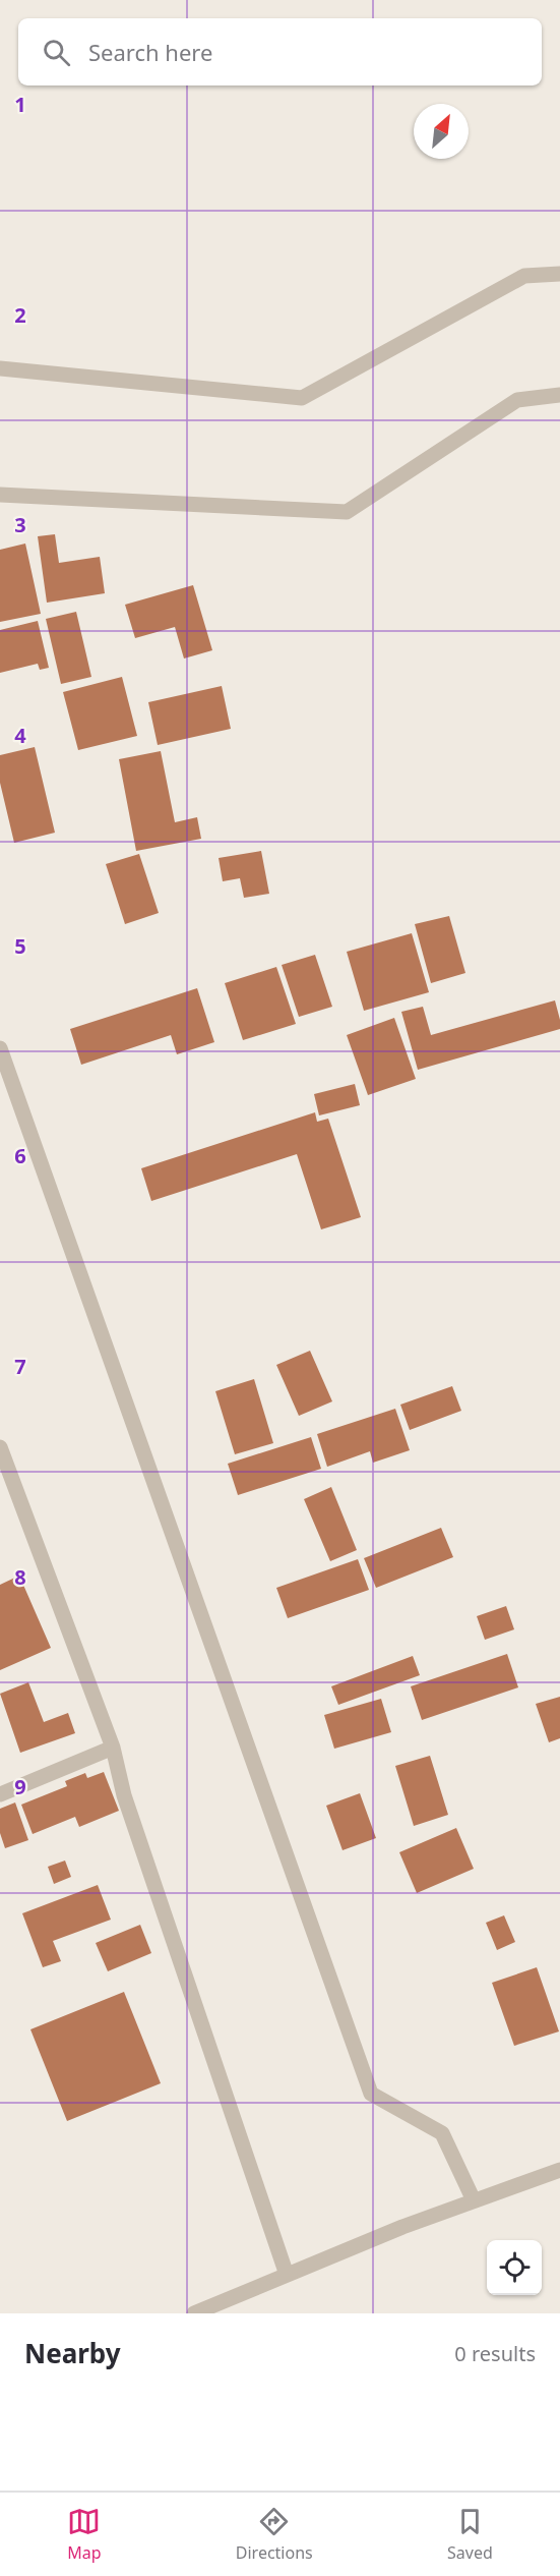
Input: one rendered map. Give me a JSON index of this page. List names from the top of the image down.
{
  "north": "top right",
  "page": {
    "search": "Search here",
    "heading": ["Nearby", "0 results"],
    "nav": ["Map", "Directions", "Saved"]
  },
  "grid": {
    "rows": [
      "1",
      "2",
      "3",
      "4",
      "5",
      "6",
      "7",
      "8",
      "9"
    ]
  }
}
